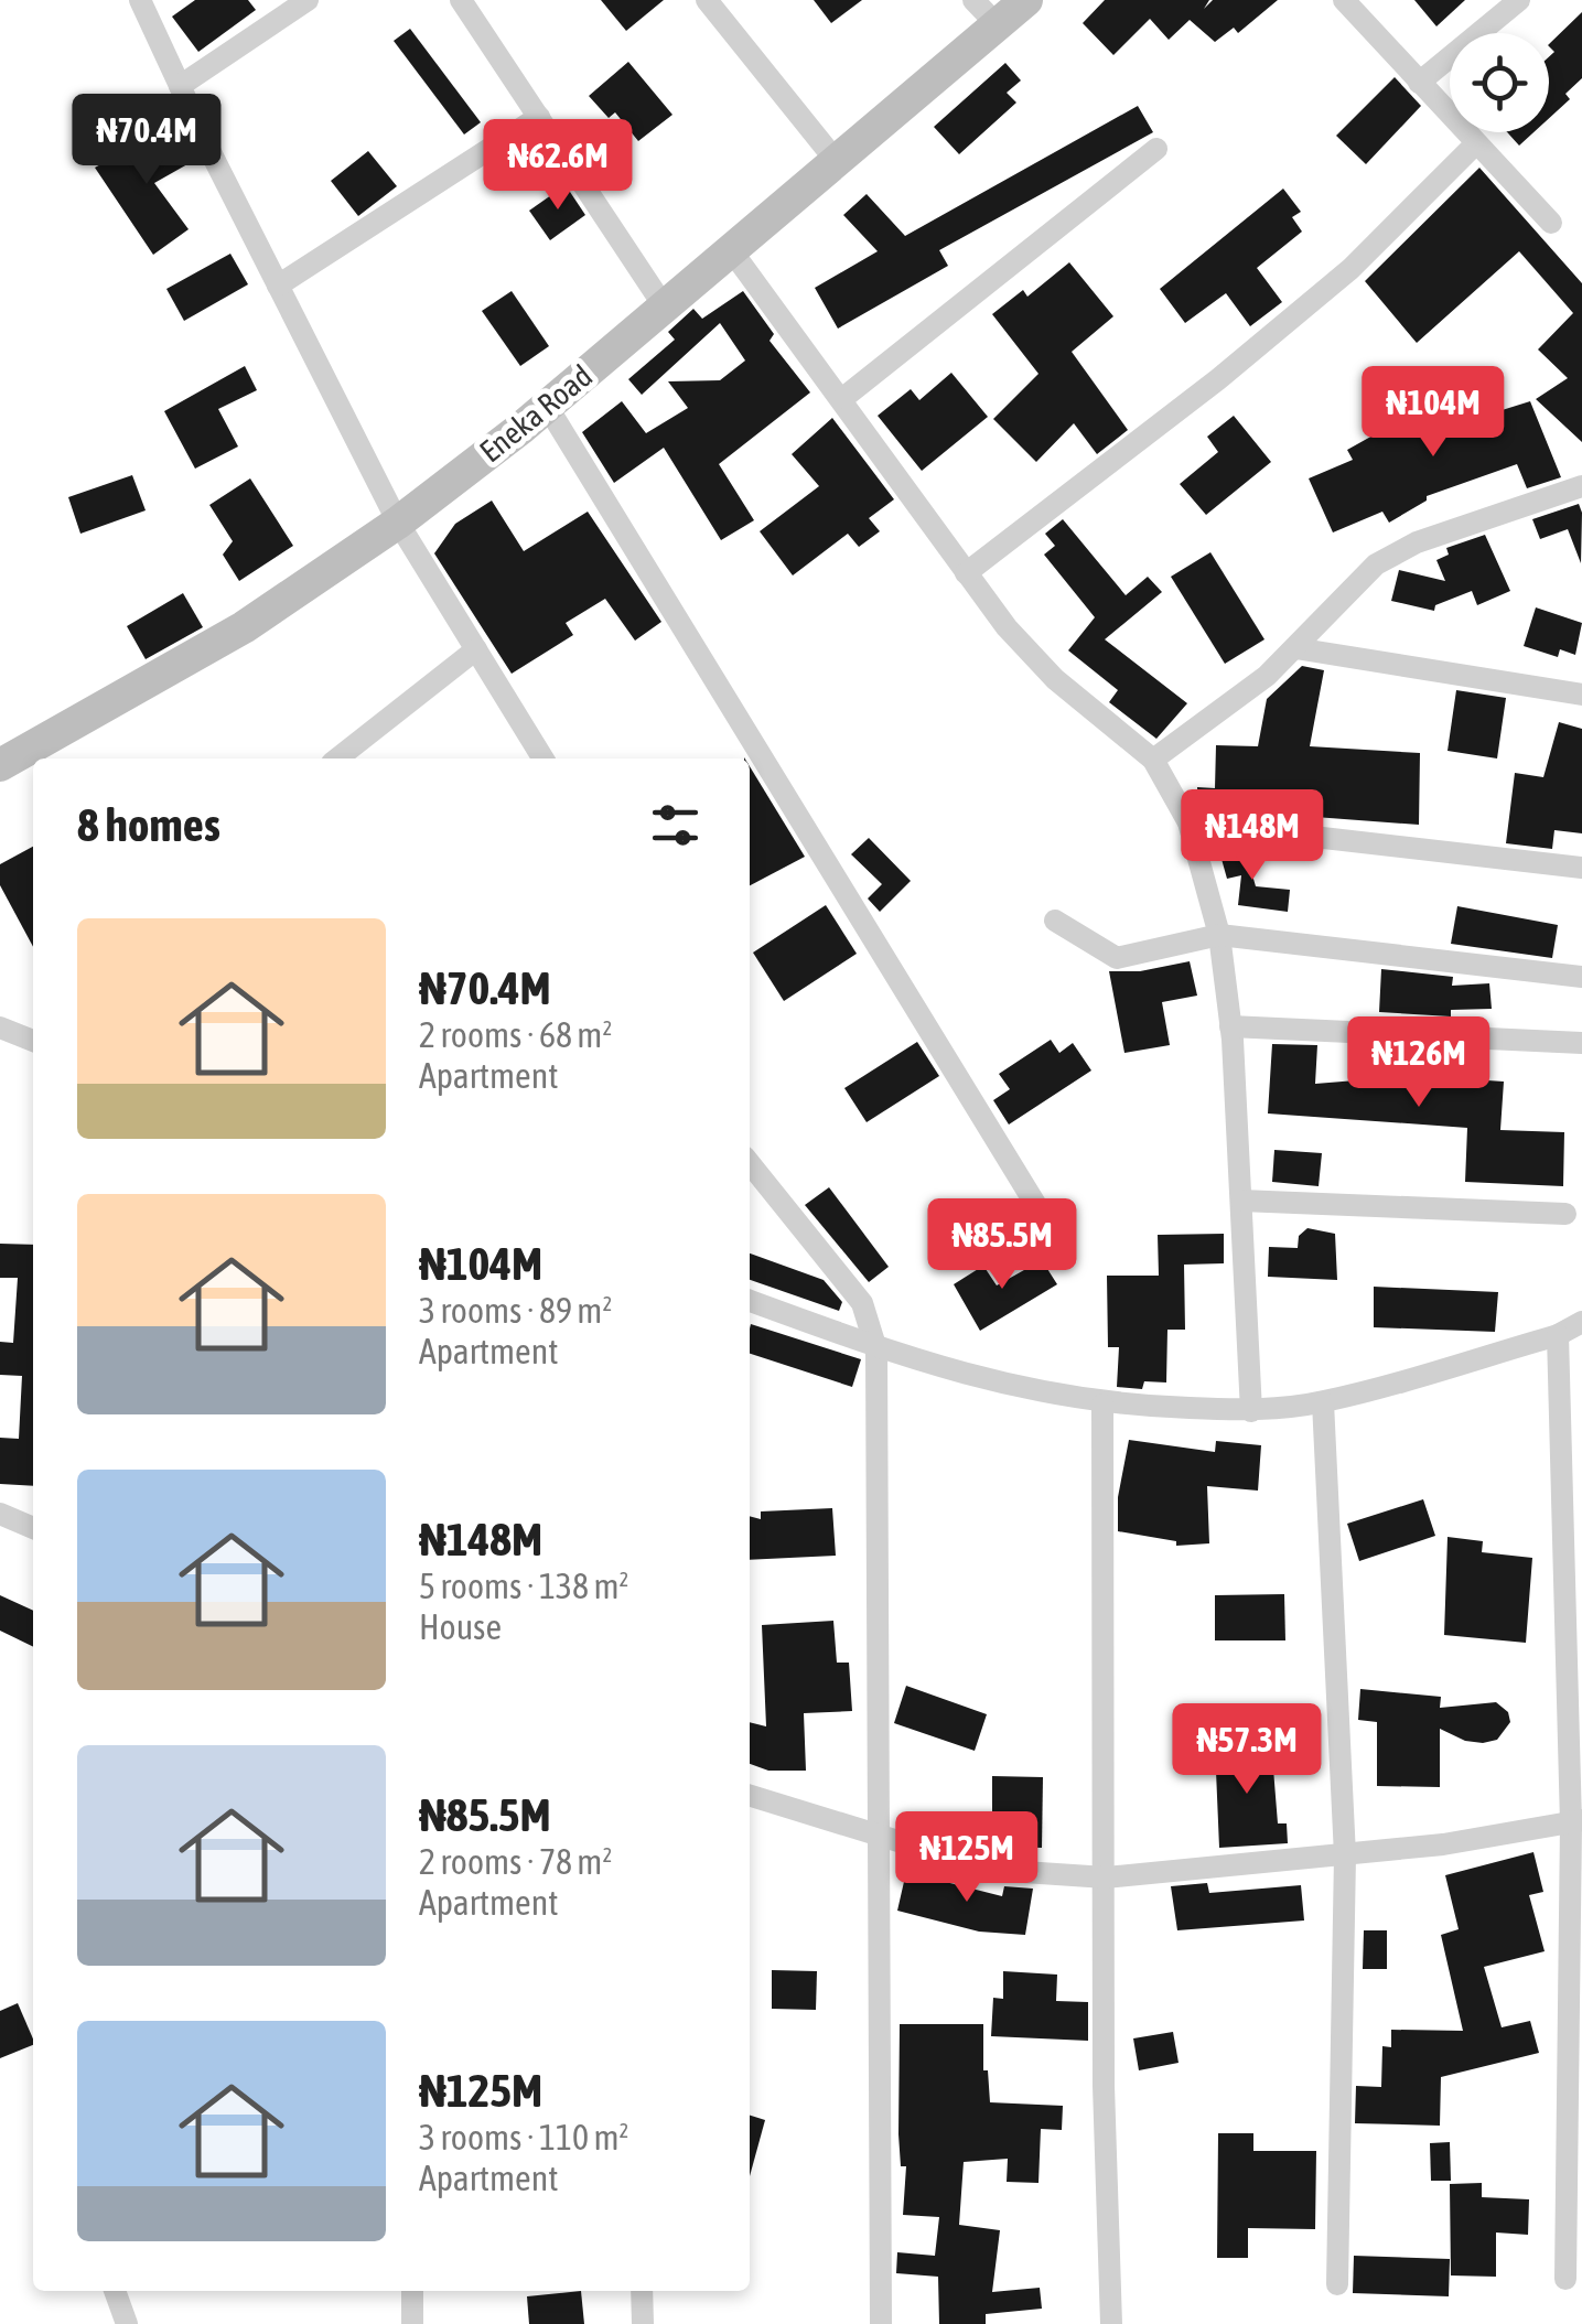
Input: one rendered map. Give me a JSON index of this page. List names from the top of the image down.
{
  "streets": {
    "main road": ["Eneka Road"]
  },
  "page": {
    "price": [
      "₦70.4M",
      "₦62.6M",
      "₦104M",
      "₦148M",
      "₦126M",
      "₦85.5M",
      "₦57.3M",
      "₦125M"
    ],
    "heading": "8 homes",
    "list": [
      {
        "name": "₦70.4M",
        "note": "2 rooms · 68 m² · Apartment"
      },
      {
        "name": "₦104M",
        "note": "3 rooms · 89 m² · Apartment"
      },
      {
        "name": "₦148M",
        "note": "5 rooms · 138 m² · House"
      },
      {
        "name": "₦85.5M",
        "note": "2 rooms · 78 m² · Apartment"
      },
      {
        "name": "₦125M",
        "note": "3 rooms · 110 m² · Apartment"
      }
    ]
  }
}
